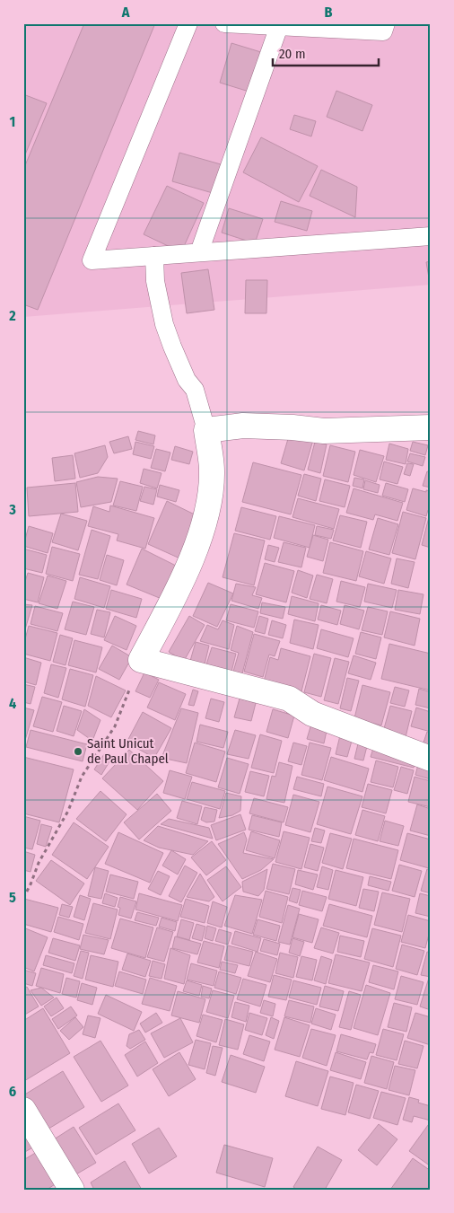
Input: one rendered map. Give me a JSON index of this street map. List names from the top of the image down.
{
  "places": ["Saint Unicut de Paul Chapel"],
  "scale_bar": "20 m",
  "grid": {
    "columns": ["A", "B"],
    "rows": [
      "1",
      "2",
      "3",
      "4",
      "5",
      "6"
    ]
  }
}
